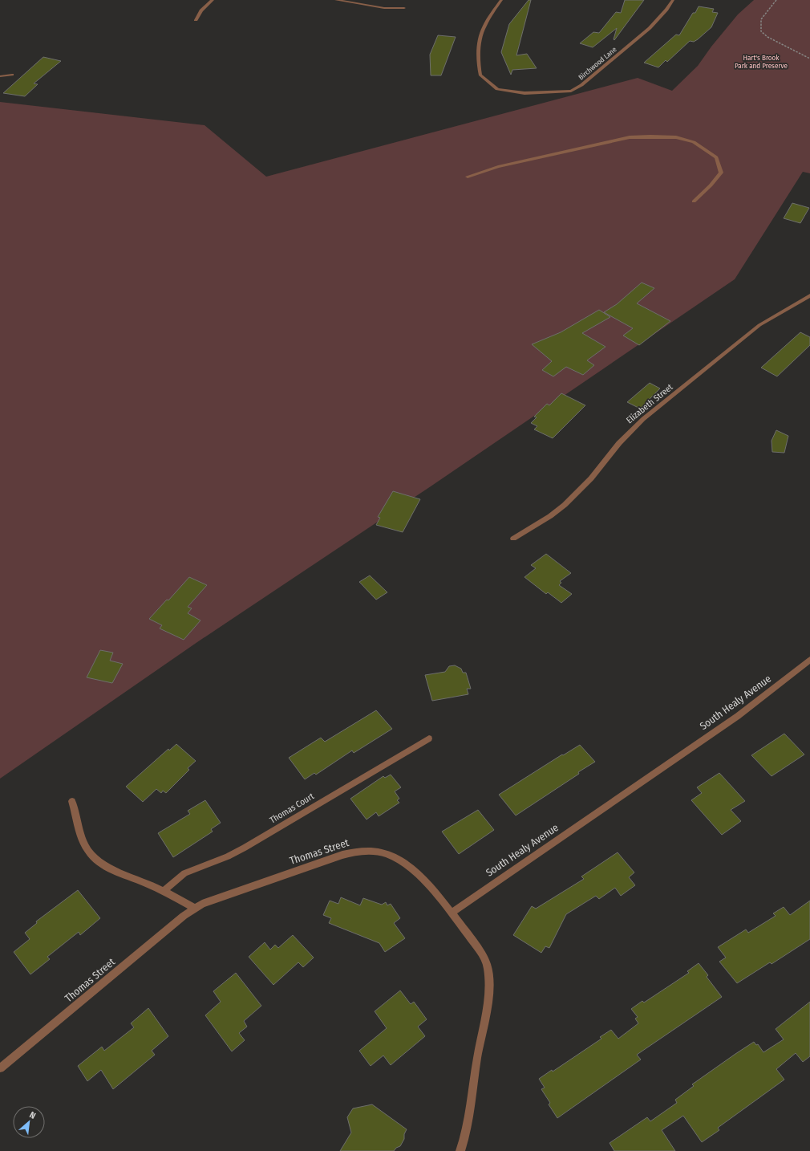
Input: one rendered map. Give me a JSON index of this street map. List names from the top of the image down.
{
  "streets": {
    "street": [
      "Birchwood Lane",
      "Elizabeth Street",
      "South Healy Avenue",
      "Thomas Court",
      "Thomas Street"
    ]
  },
  "crossings": [
    ["South Healy Avenue", "Thomas Street"]
  ],
  "parks": ["Hart's Brook Park and Preserve"],
  "north": "top right"
}
